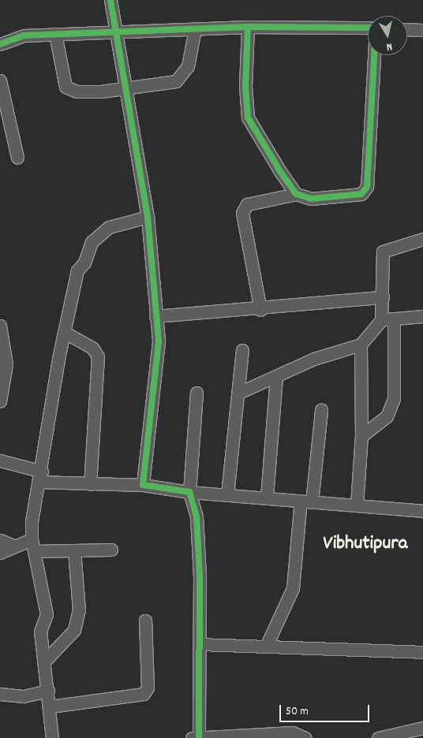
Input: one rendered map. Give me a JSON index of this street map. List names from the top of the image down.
{
  "districts": ["Vibhutipura"],
  "scale_bar": "50 m",
  "north": "bottom"
}
